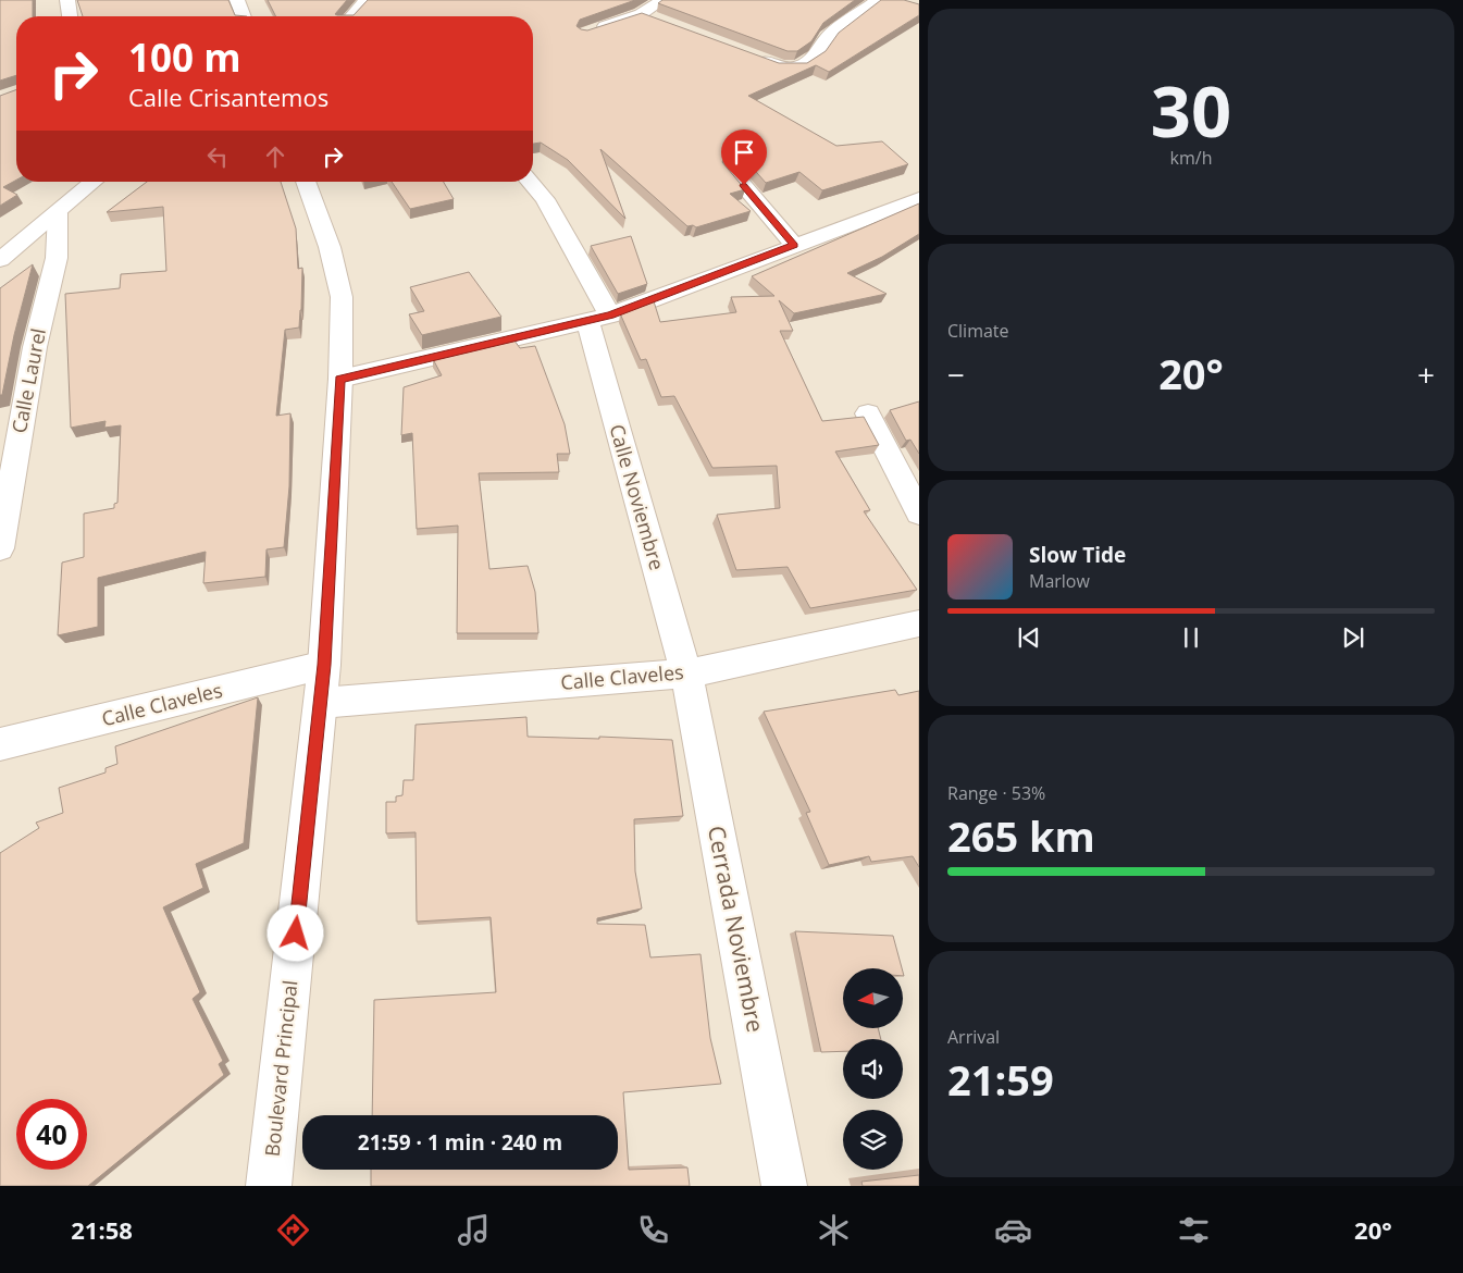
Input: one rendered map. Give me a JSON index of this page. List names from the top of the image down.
{
  "streets": {
    "street": [
      "Calle Laurel",
      "Calle Noviembre",
      "Calle Claveles",
      "Cerrada Noviembre",
      "Boulevard Principal"
    ]
  },
  "crossings": [
    ["Calle Noviembre", "Calle Claveles"],
    ["Calle Noviembre", "Cerrada Noviembre"],
    ["Calle Claveles", "Cerrada Noviembre"],
    ["Calle Claveles", "Boulevard Principal"]
  ],
  "north": "left",
  "page": {
    "tile": [
      ["30", "km/h"],
      "Climate",
      ["Range · 53%", "265 km"],
      ["Arrival", "21:59"]
    ],
    "turn": ["100 m", "Calle Crisantemos"],
    "heat": ["−", "20°", "+"],
    "song": ["Slow Tide", "Marlow"],
    "limit": "40",
    "trip": "21:59 · 1 min · 240 m",
    "tabs": ["21:58", "20°"]
  }
}
